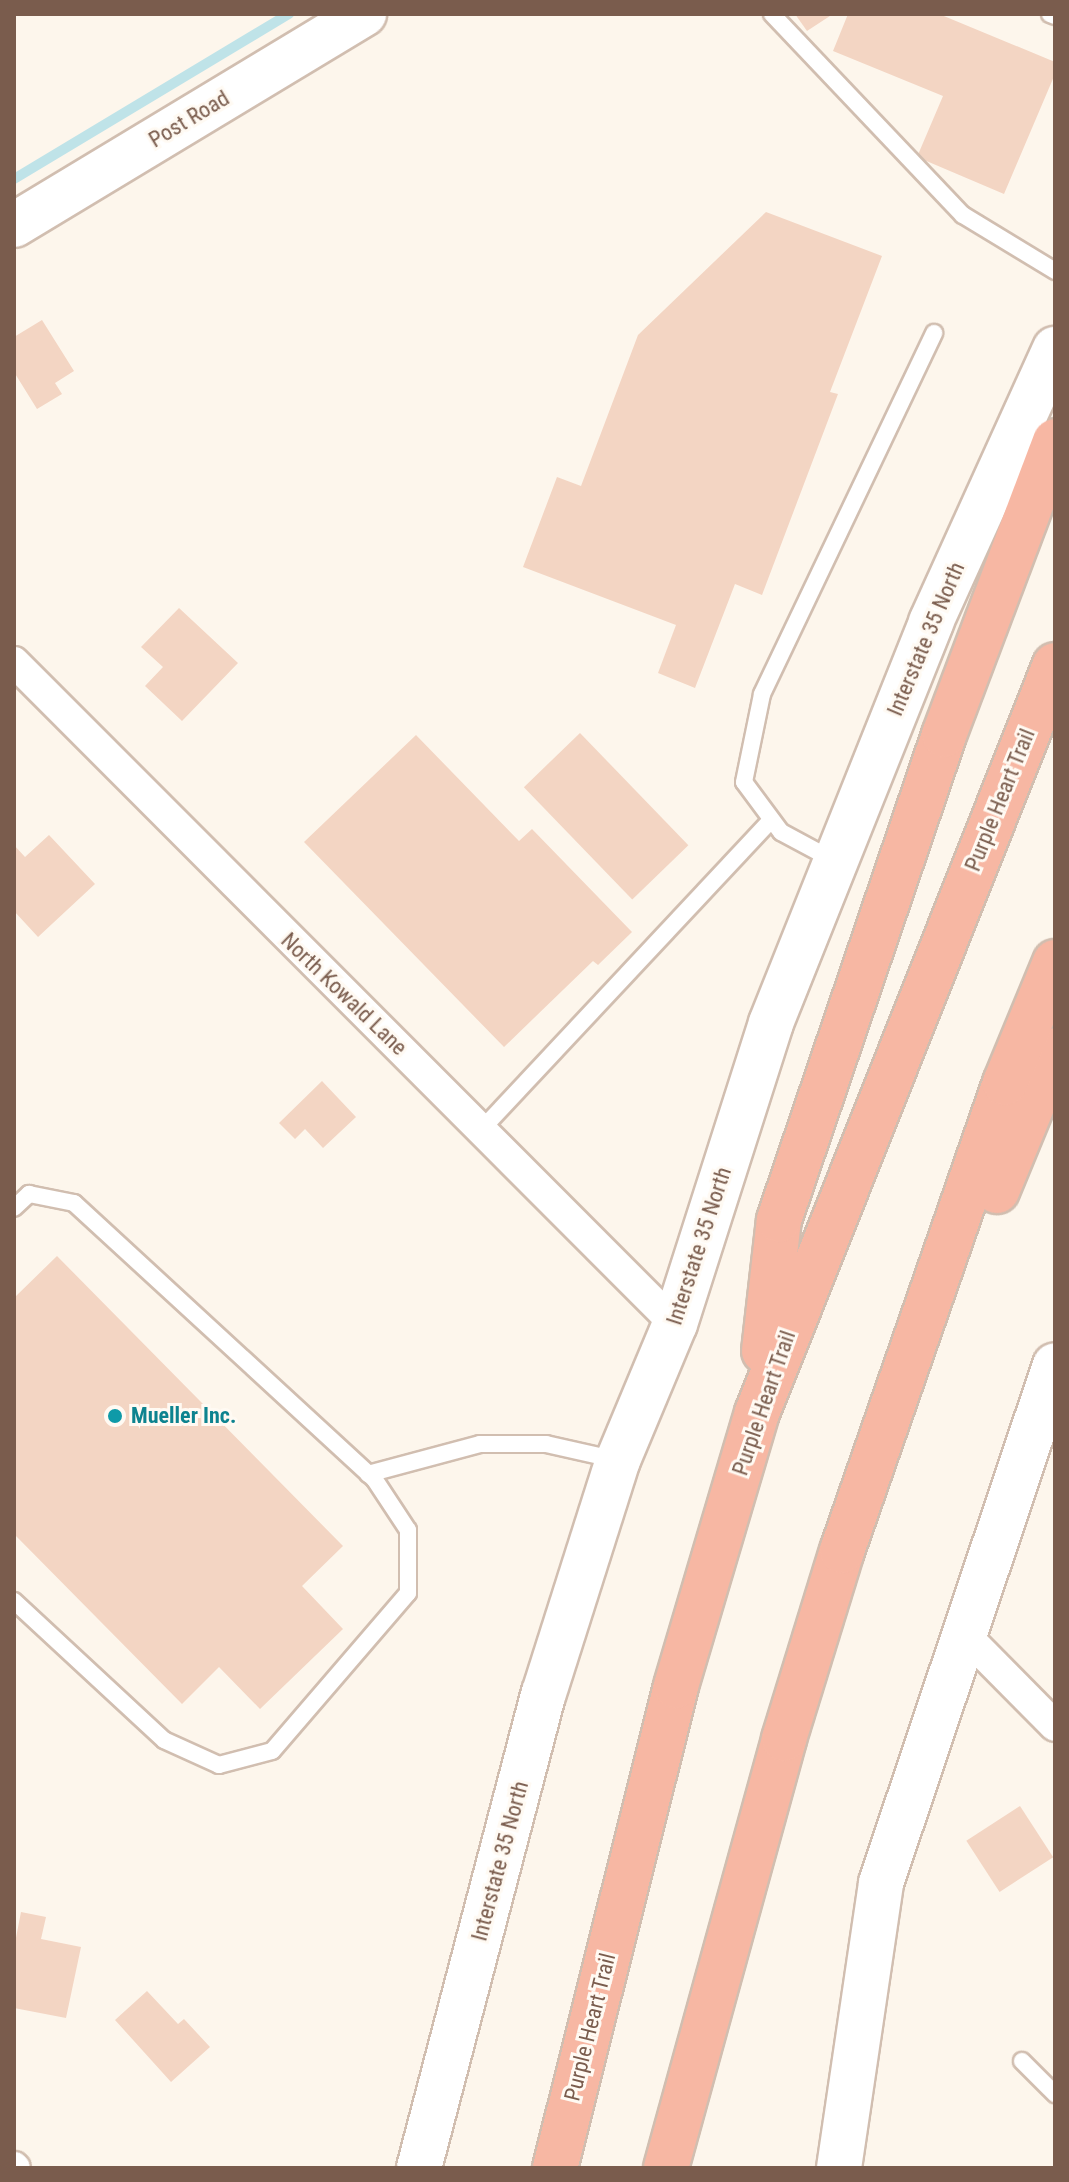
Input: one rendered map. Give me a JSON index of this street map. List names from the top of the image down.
{
  "streets": {
    "highway": ["Purple Heart Trail"],
    "main road": ["Post Road", "Interstate 35 North"],
    "street": ["North Kowald Lane"]
  },
  "crossings": [
    ["Interstate 35 North", "North Kowald Lane"]
  ],
  "places": ["Mueller Inc."]
}
